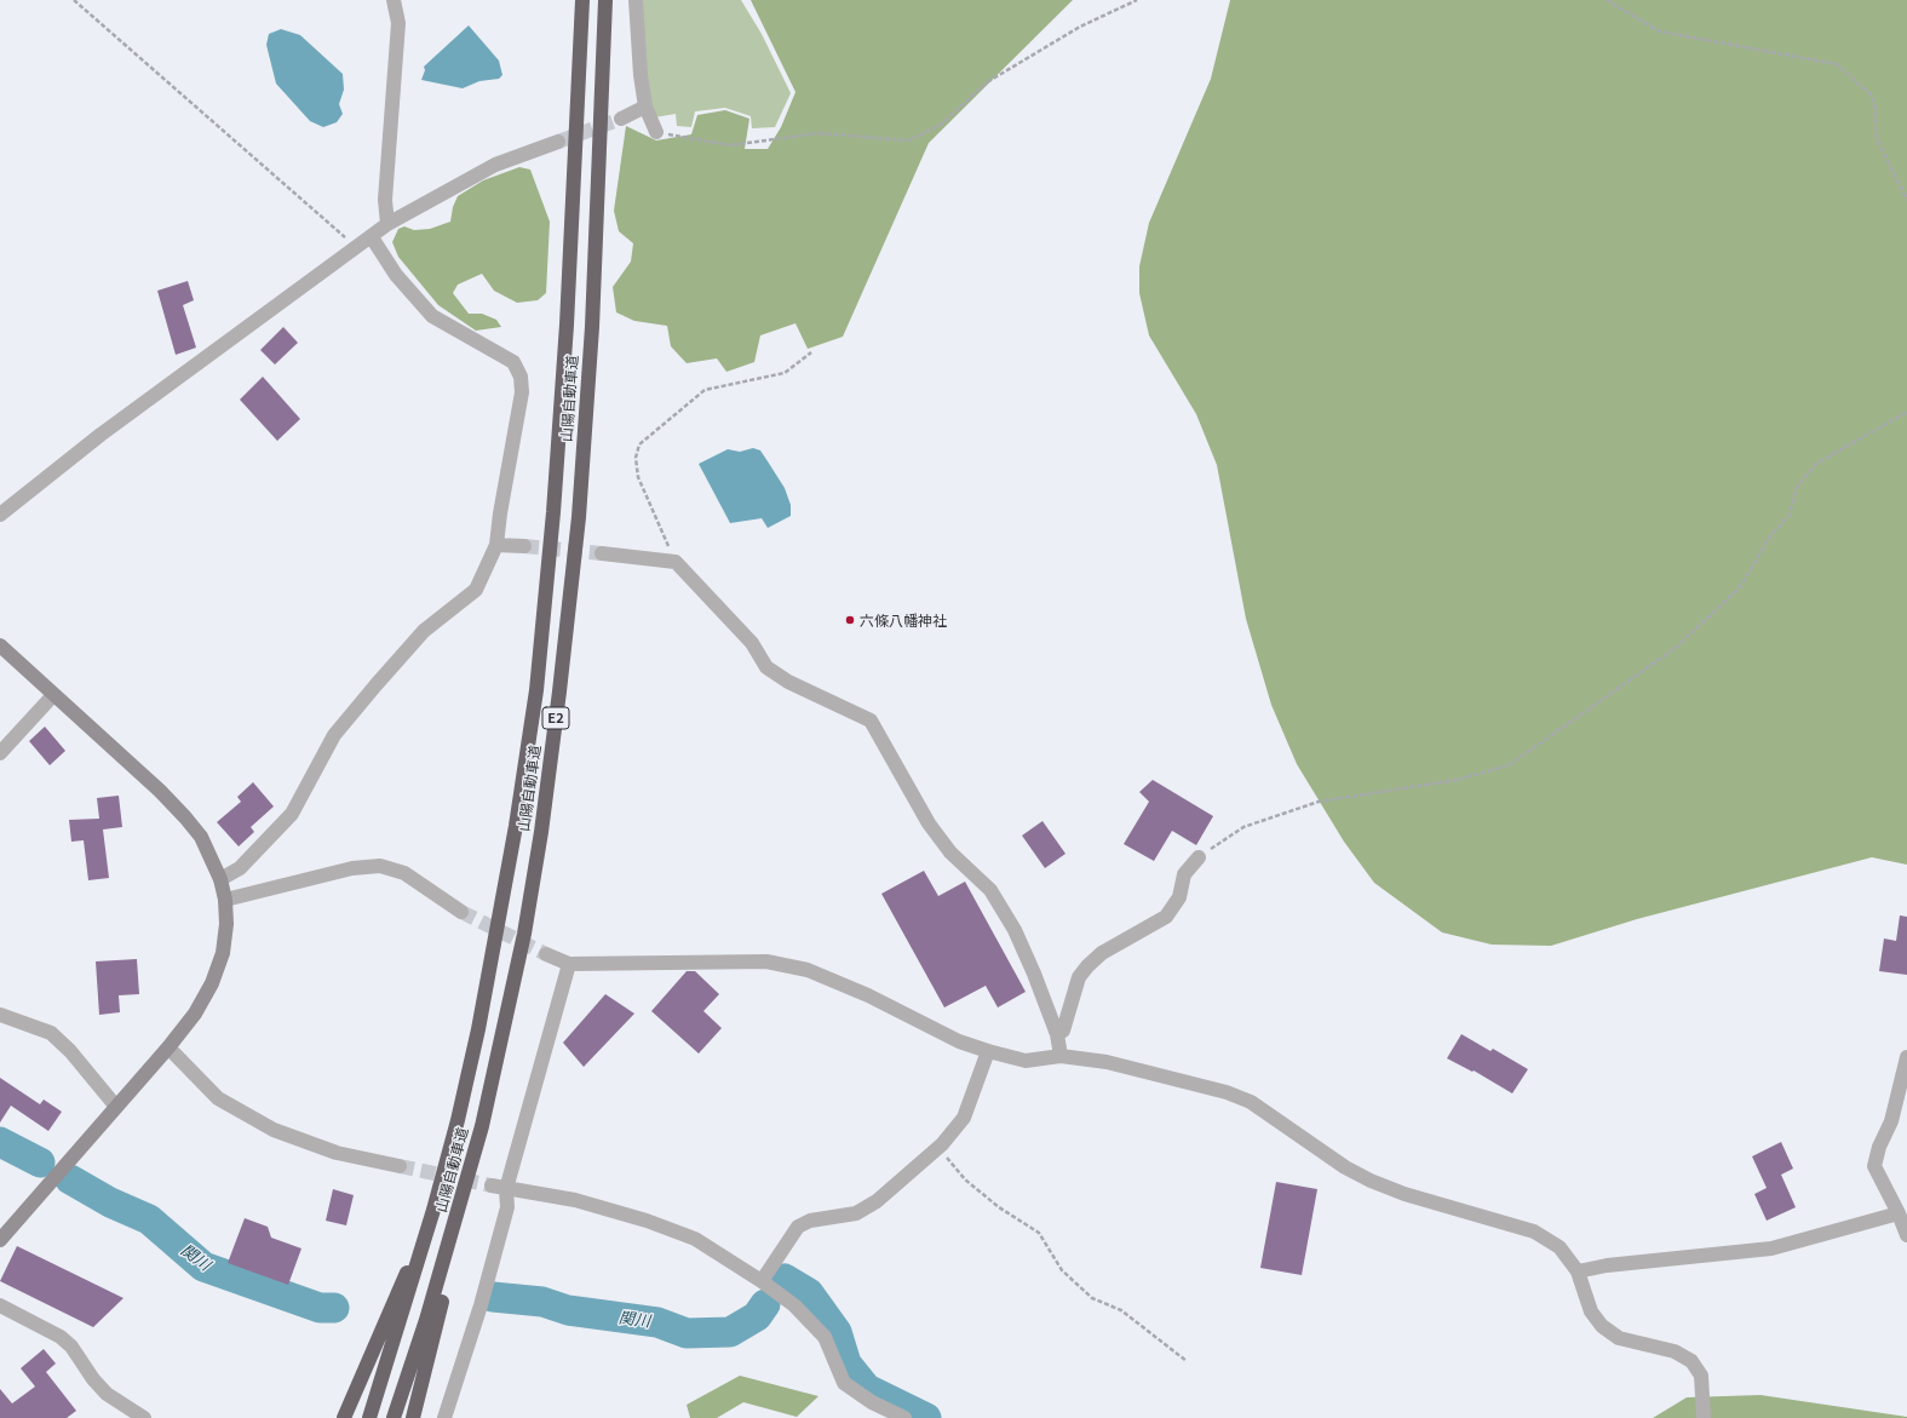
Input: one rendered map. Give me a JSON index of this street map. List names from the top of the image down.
{
  "streets": {
    "highway": ["山陽自動車道", "E2"]
  },
  "water": ["関川"],
  "places": ["六條八幡神社"]
}
